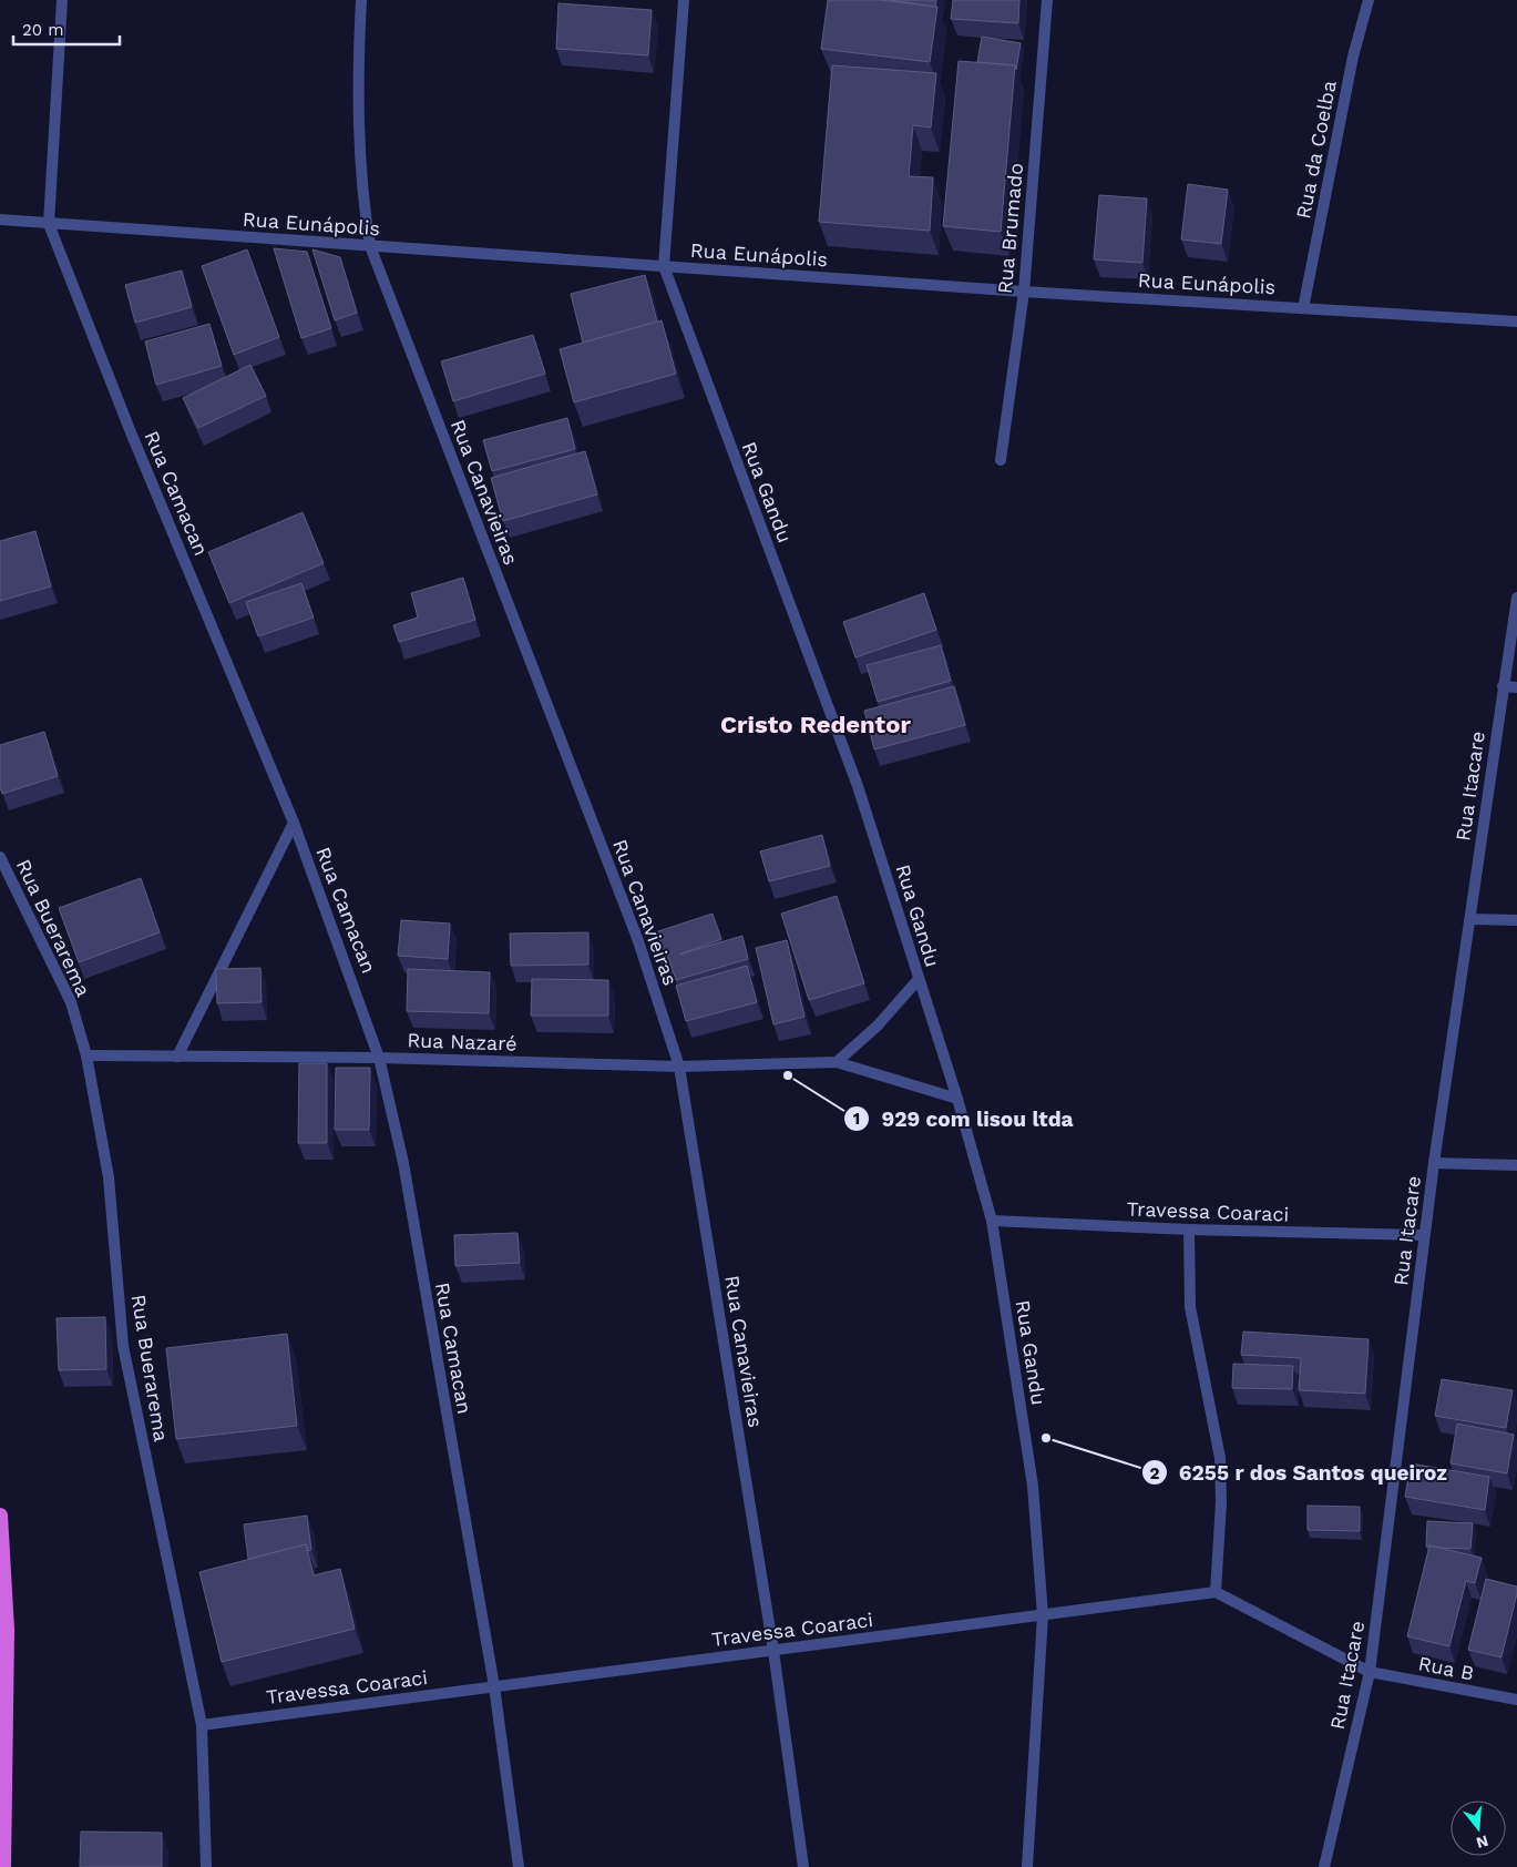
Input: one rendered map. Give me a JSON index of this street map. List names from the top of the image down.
{
  "streets": {
    "street": [
      "Rua da Coelba",
      "Rua Eunápolis",
      "Rua Brumado",
      "Rua Canavieiras",
      "Rua Gandu",
      "Rua Camacan",
      "Rua Itacare",
      "Rua Buerarema",
      "Rua Nazaré",
      "Travessa Coaraci",
      "Rua B"
    ]
  },
  "crossings": [
    ["Rua da Coelba", "Rua Eunápolis"],
    ["Rua Eunápolis", "Rua Brumado"],
    ["Rua Eunápolis", "Rua Canavieiras"],
    ["Rua Eunápolis", "Rua Gandu"],
    ["Rua Eunápolis", "Rua Camacan"],
    ["Rua Canavieiras", "Rua Nazaré"],
    ["Rua Canavieiras", "Travessa Coaraci"],
    ["Rua Gandu", "Rua Nazaré"],
    ["Rua Gandu", "Travessa Coaraci"],
    ["Rua Camacan", "Rua Nazaré"],
    ["Rua Camacan", "Travessa Coaraci"],
    ["Rua Itacare", "Travessa Coaraci"],
    ["Rua Itacare", "Rua B"],
    ["Rua Buerarema", "Rua Nazaré"],
    ["Rua Buerarema", "Travessa Coaraci"]
  ],
  "districts": ["Cristo Redentor"],
  "places": ["929 com lisou ltda", "6255 r dos Santos queiroz"],
  "scale_bar": "20 m",
  "north": "bottom"
}
